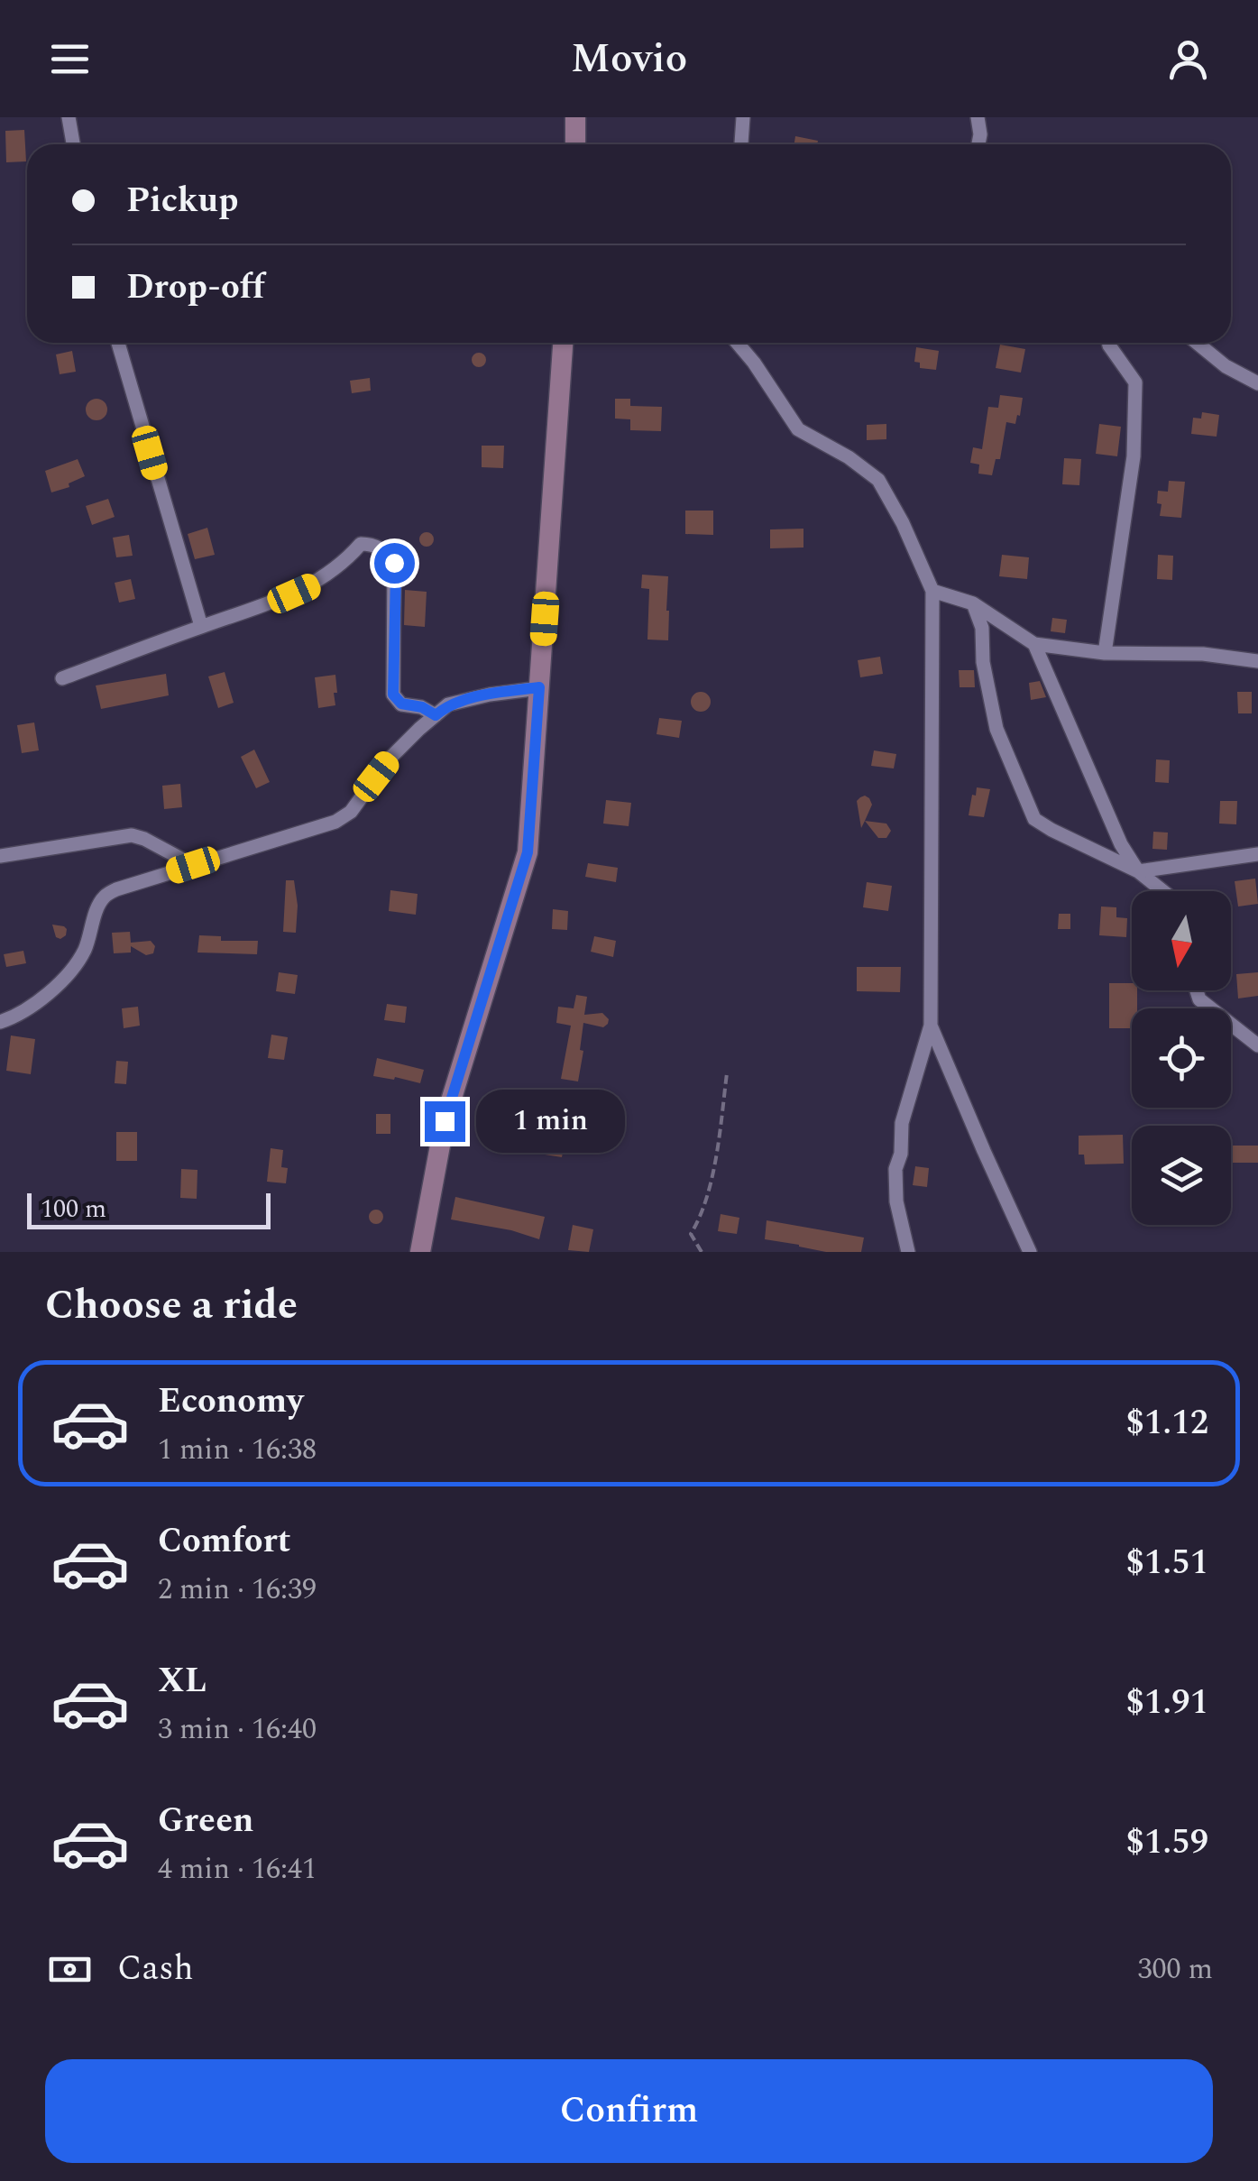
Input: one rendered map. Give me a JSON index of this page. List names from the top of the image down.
{
  "scale_bar": "100 m",
  "north": "bottom",
  "page": {
    "header": "Movio",
    "banner": ["Pickup", "Drop-off"],
    "bubble": "1 min",
    "scale": "100 m",
    "heading": "Choose a ride",
    "list": [
      {
        "name": "Economy",
        "note": "1 min · 16:38",
        "value": "$1.12"
      },
      {
        "name": "Comfort",
        "note": "2 min · 16:39",
        "value": "$1.51"
      },
      {
        "name": "XL",
        "note": "3 min · 16:40",
        "value": "$1.91"
      },
      {
        "name": "Green",
        "note": "4 min · 16:41",
        "value": "$1.59"
      }
    ],
    "pay": ["Cash", "300 m"],
    "buttons": "Confirm"
  }
}
